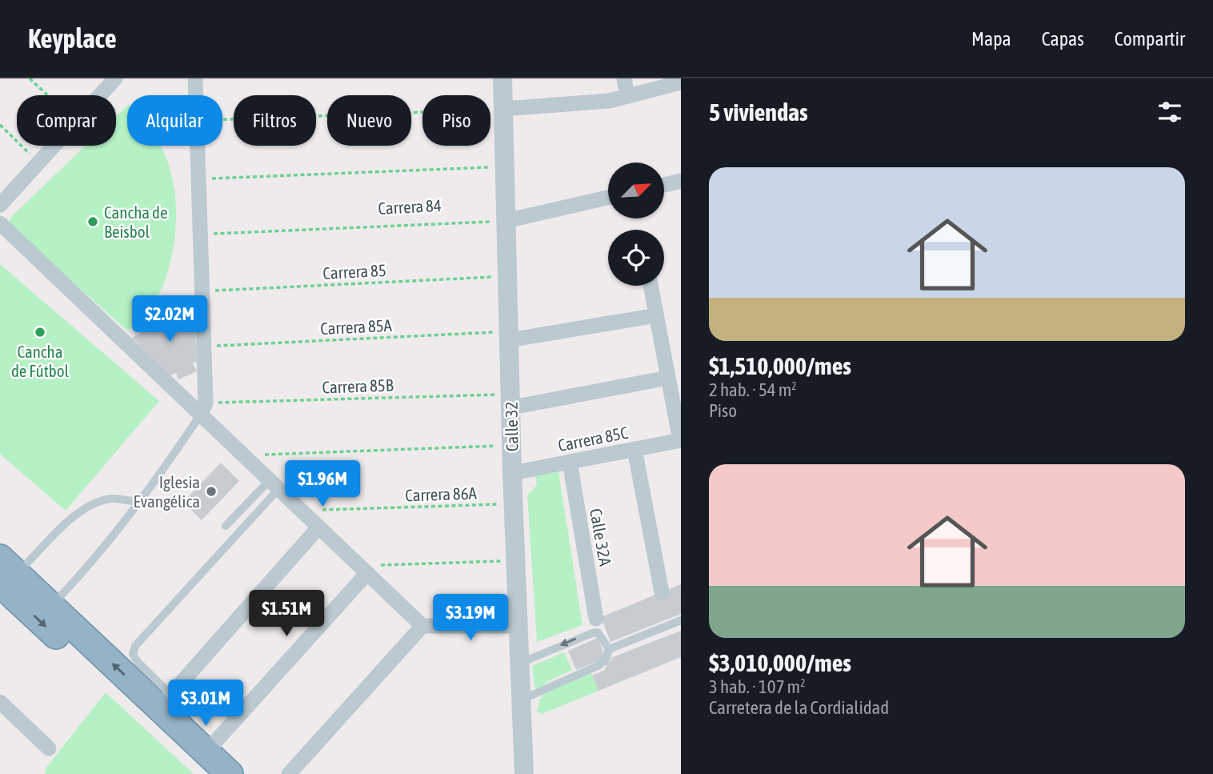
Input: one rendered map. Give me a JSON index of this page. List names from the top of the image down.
{
  "streets": {
    "street": ["Calle 32", "Carrera 85C", "Calle 32A"],
    "path": [
      "Carrera 84",
      "Carrera 85",
      "Carrera 85A",
      "Carrera 85B",
      "Carrera 86A"
    ]
  },
  "crossings": [
    ["Carrera 84", "Calle 32"],
    ["Carrera 85", "Calle 32"],
    ["Carrera 85A", "Calle 32"],
    ["Carrera 85B", "Calle 32"],
    ["Calle 32", "Carrera 85C"],
    ["Calle 32", "Carrera 86A"],
    ["Carrera 85C", "Calle 32A"]
  ],
  "places": ["Cancha de Beisbol", "Cancha de Fútbol", "Iglesia Evangélica"],
  "north": "top right",
  "page": {
    "header": "Keyplace",
    "nav": ["Mapa", "Capas", "Compartir"],
    "heading": "5 viviendas",
    "chip": [
      "Comprar",
      "Alquilar",
      "Filtros",
      "Nuevo",
      "Piso"
    ],
    "list": [
      {
        "name": "$1,510,000/mes",
        "note": "2 hab. · 54 m² · Piso"
      },
      {
        "name": "$3,010,000/mes",
        "note": "3 hab. · 107 m² · Carretera de la Cordialidad"
      }
    ],
    "price": [
      "$2.02M",
      "$1.96M",
      "$1.51M",
      "$3.19M",
      "$3.01M"
    ]
  }
}
